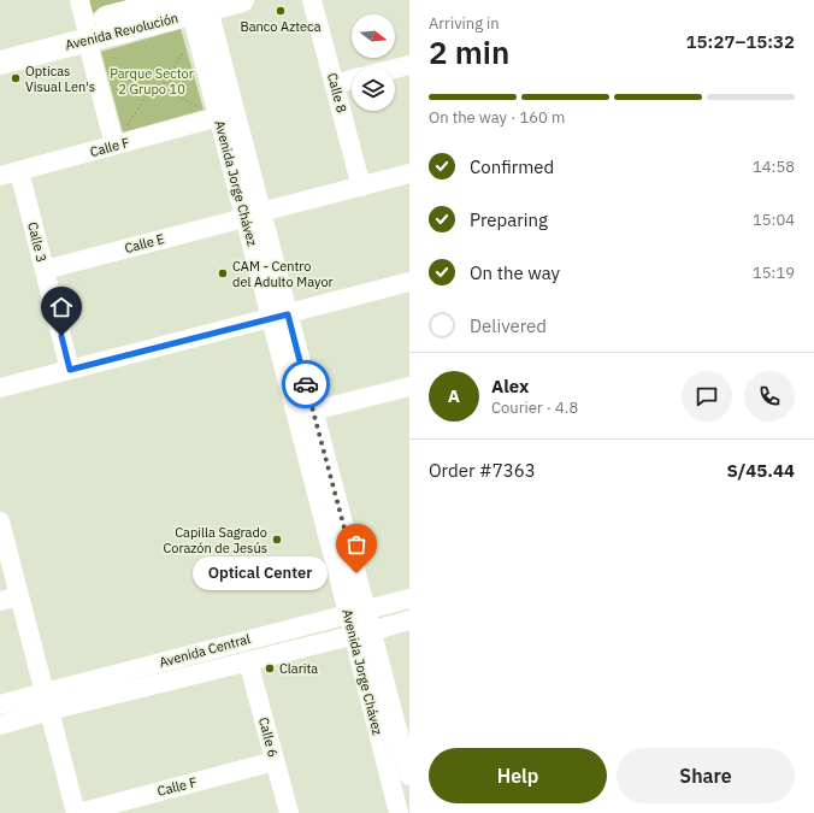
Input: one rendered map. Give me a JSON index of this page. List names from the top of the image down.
{
  "streets": {
    "main road": ["Avenida Revolución"],
    "street": [
      "Calle 8",
      "Calle F",
      "Avenida Jorge Chávez",
      "Calle 3",
      "Calle E",
      "Avenida Central",
      "Calle 6"
    ]
  },
  "crossings": [
    ["Avenida Revolución", "Avenida Jorge Chávez"],
    ["Calle 8", "Calle E"],
    ["Calle F", "Avenida Jorge Chávez"],
    ["Calle F", "Calle 3"],
    ["Calle F", "Calle 6"],
    ["Avenida Jorge Chávez", "Calle E"],
    ["Avenida Jorge Chávez", "Avenida Central"],
    ["Calle 3", "Calle E"],
    ["Avenida Central", "Calle 6"]
  ],
  "parks": ["Parque Sector 2 Grupo 10"],
  "places": [
    "Banco Azteca",
    "Opticas Visual Len's",
    "CAM - Centro del Adulto Mayor",
    "Capilla Sagrado Corazón de Jesús",
    "Optical Center",
    "Clarita"
  ],
  "north": "right",
  "page": {
    "heading": ["2 min", "Arriving in", "15:27–15:32"],
    "panel": [
      "Alex",
      "Courier · 4.8",
      "Order #7363",
      "S/45.44"
    ],
    "bar": "On the way · 160 m",
    "list": [
      ["Confirmed", "14:58"],
      ["Preparing", "15:04"],
      ["On the way", "15:19"],
      "Delivered"
    ],
    "round": "A",
    "bubble": "Optical Center",
    "buttons": ["Help", "Share"]
  }
}
